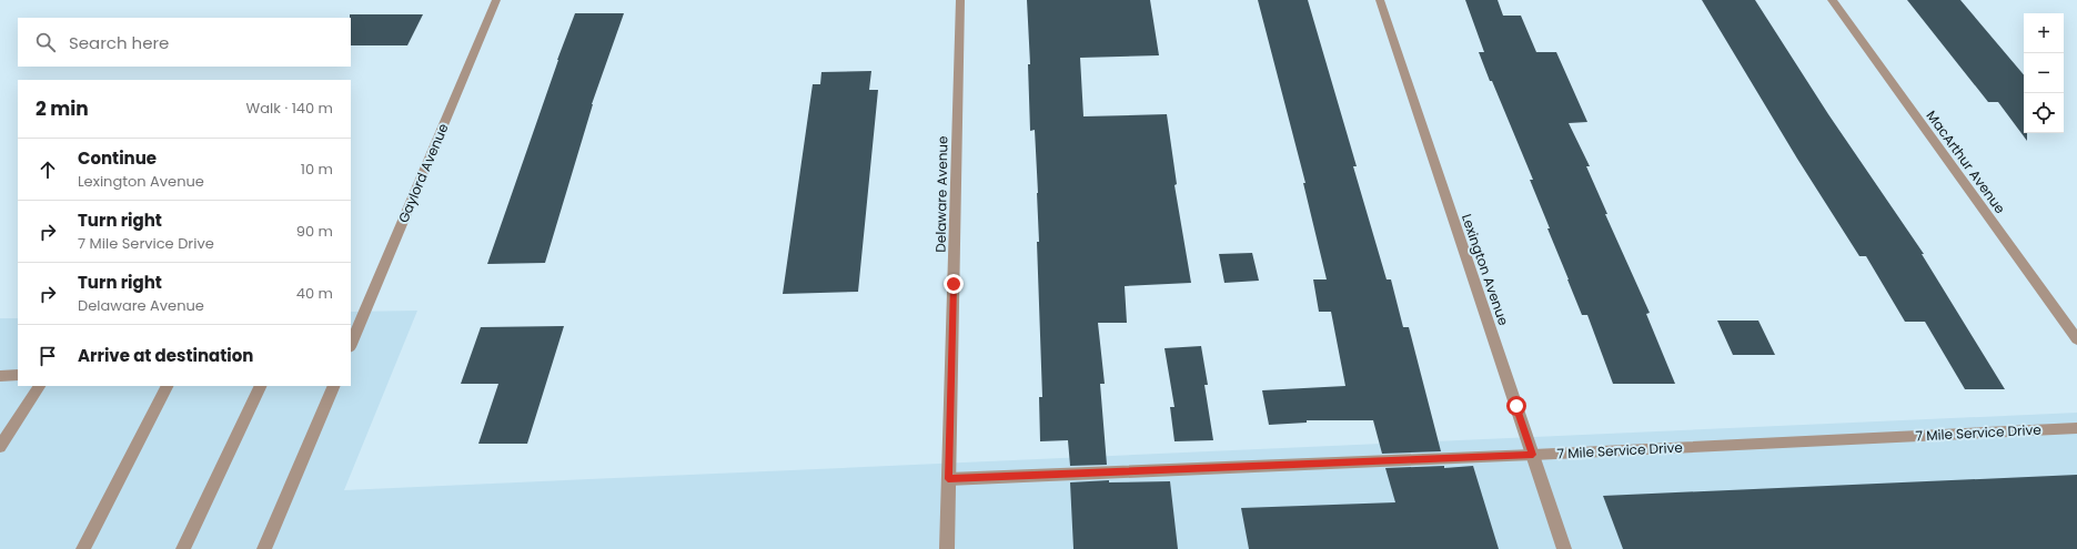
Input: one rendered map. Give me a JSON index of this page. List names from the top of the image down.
{
  "streets": {
    "street": [
      "MacArthur Avenue",
      "Gaylord Avenue",
      "Delaware Avenue",
      "Lexington Avenue",
      "7 Mile Service Drive"
    ]
  },
  "crossings": [
    ["Delaware Avenue", "7 Mile Service Drive"],
    ["Lexington Avenue", "7 Mile Service Drive"]
  ],
  "page": {
    "map_buttons": ["+", "−"],
    "search": "Search here",
    "heading": ["2 min", "Walk · 140 m"],
    "list": [
      ["Continue", "Lexington Avenue", "10 m"],
      ["Turn right", "7 Mile Service Drive", "90 m"],
      ["Turn right", "Delaware Avenue", "40 m"],
      "Arrive at destination"
    ]
  }
}
